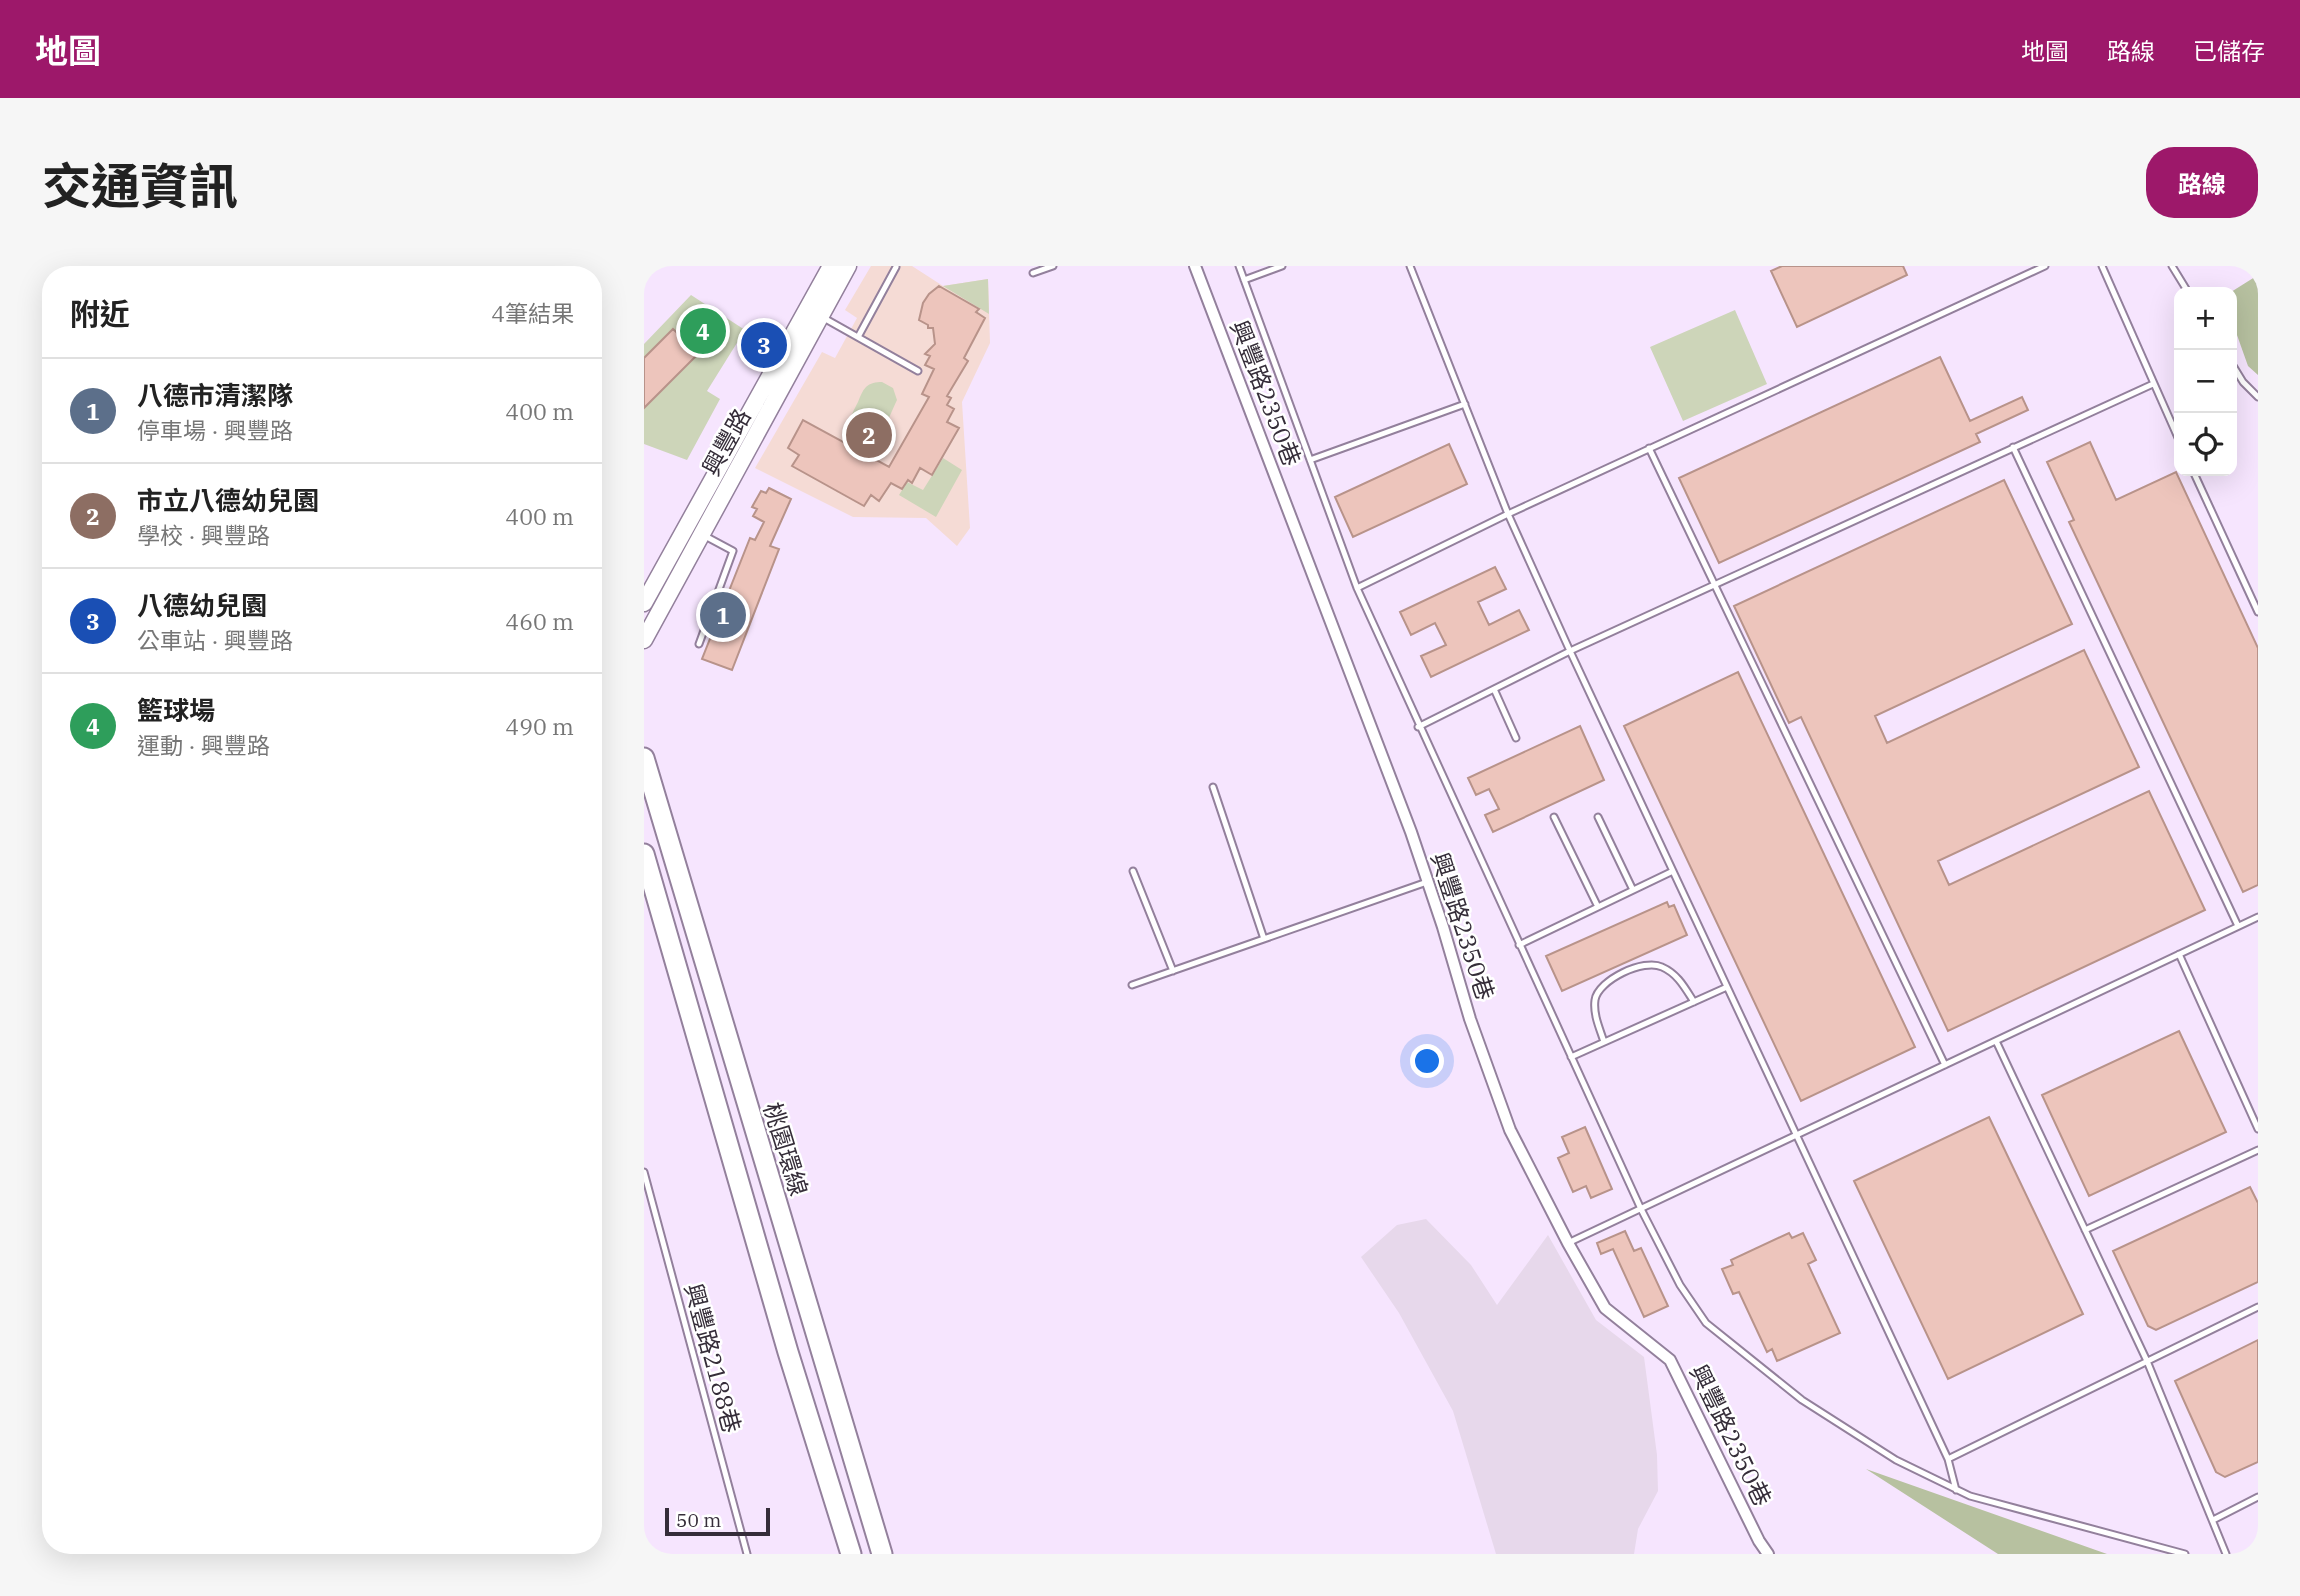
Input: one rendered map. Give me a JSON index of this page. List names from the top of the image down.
{
  "streets": {
    "highway": ["桃園環線"],
    "main road": ["興豐路"],
    "street": ["興豐路2350巷"],
    "lane": ["興豐路2188巷"]
  },
  "scale_bar": "50 m",
  "page": {
    "header": "地圖",
    "nav": ["地圖", "路線", "已儲存"],
    "title": "交通資訊",
    "buttons": "路線",
    "heading": ["附近", "4筆結果"],
    "map_buttons": ["+", "−"],
    "pins": [
      "4",
      "3",
      "2",
      "1"
    ],
    "list": [
      {
        "mark": "1",
        "name": "八德市清潔隊",
        "note": "停車場 · 興豐路",
        "value": "400 m"
      },
      {
        "mark": "2",
        "name": "市立八德幼兒園",
        "note": "學校 · 興豐路",
        "value": "400 m"
      },
      {
        "mark": "3",
        "name": "八德幼兒園",
        "note": "公車站 · 興豐路",
        "value": "460 m"
      },
      {
        "mark": "4",
        "name": "籃球場",
        "note": "運動 · 興豐路",
        "value": "490 m"
      }
    ],
    "scale": "50 m"
  }
}
